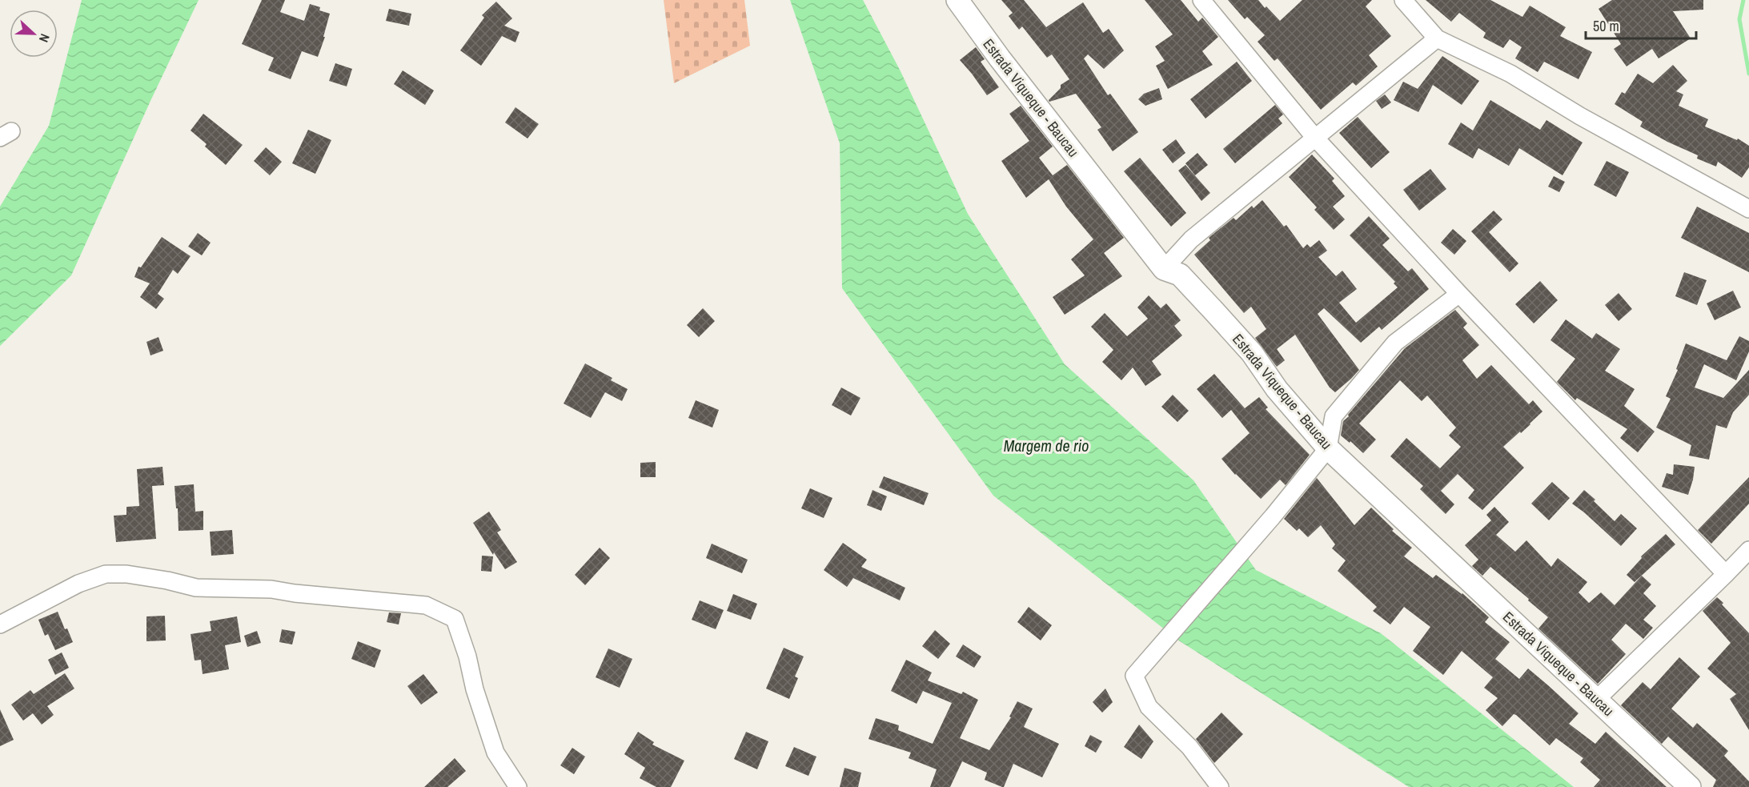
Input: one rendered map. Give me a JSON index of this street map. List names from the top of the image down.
{
  "streets": {
    "main road": ["Estrada Viqueque - Baucau"]
  },
  "water": ["Margem de rio"],
  "scale_bar": "50 m",
  "north": "right"
}
